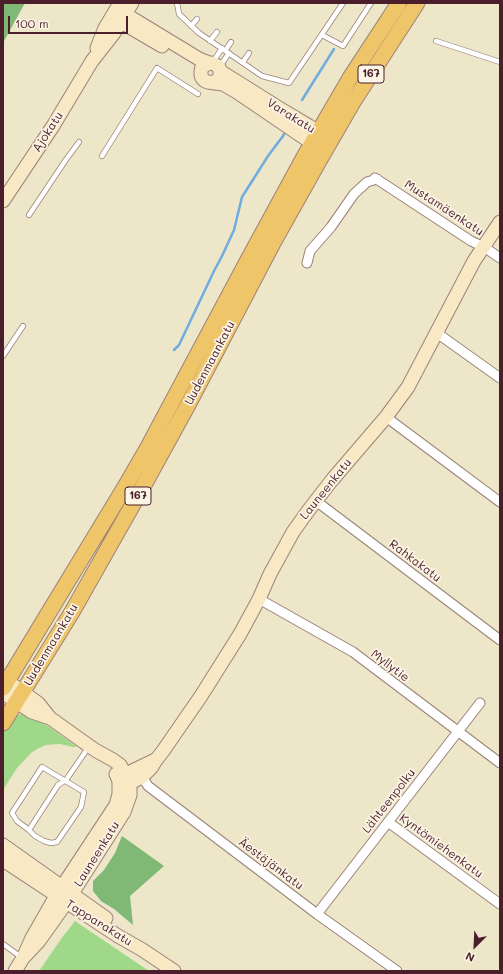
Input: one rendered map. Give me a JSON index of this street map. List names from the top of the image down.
{
  "streets": {
    "main road": ["167", "Uudenmaankatu"],
    "street": [
      "Varakatu",
      "Ajokatu",
      "Mustamäenkatu",
      "Launeenkatu",
      "Rahkakatu",
      "Myllytie",
      "Lähteenpolku",
      "Kyntömiehenkatu",
      "Äestäjänkatu",
      "Tapparakatu"
    ]
  },
  "crossings": [
    ["Varakatu", "Ajokatu"],
    ["Varakatu", "Uudenmaankatu"],
    ["Mustamäenkatu", "Launeenkatu"],
    ["Launeenkatu", "Rahkakatu"],
    ["Launeenkatu", "Myllytie"],
    ["Launeenkatu", "Äestäjänkatu"],
    ["Launeenkatu", "Tapparakatu"],
    ["Myllytie", "Lähteenpolku"],
    ["Lähteenpolku", "Kyntömiehenkatu"],
    ["Lähteenpolku", "Äestäjänkatu"]
  ],
  "scale_bar": "100 m",
  "north": "bottom left"
}
